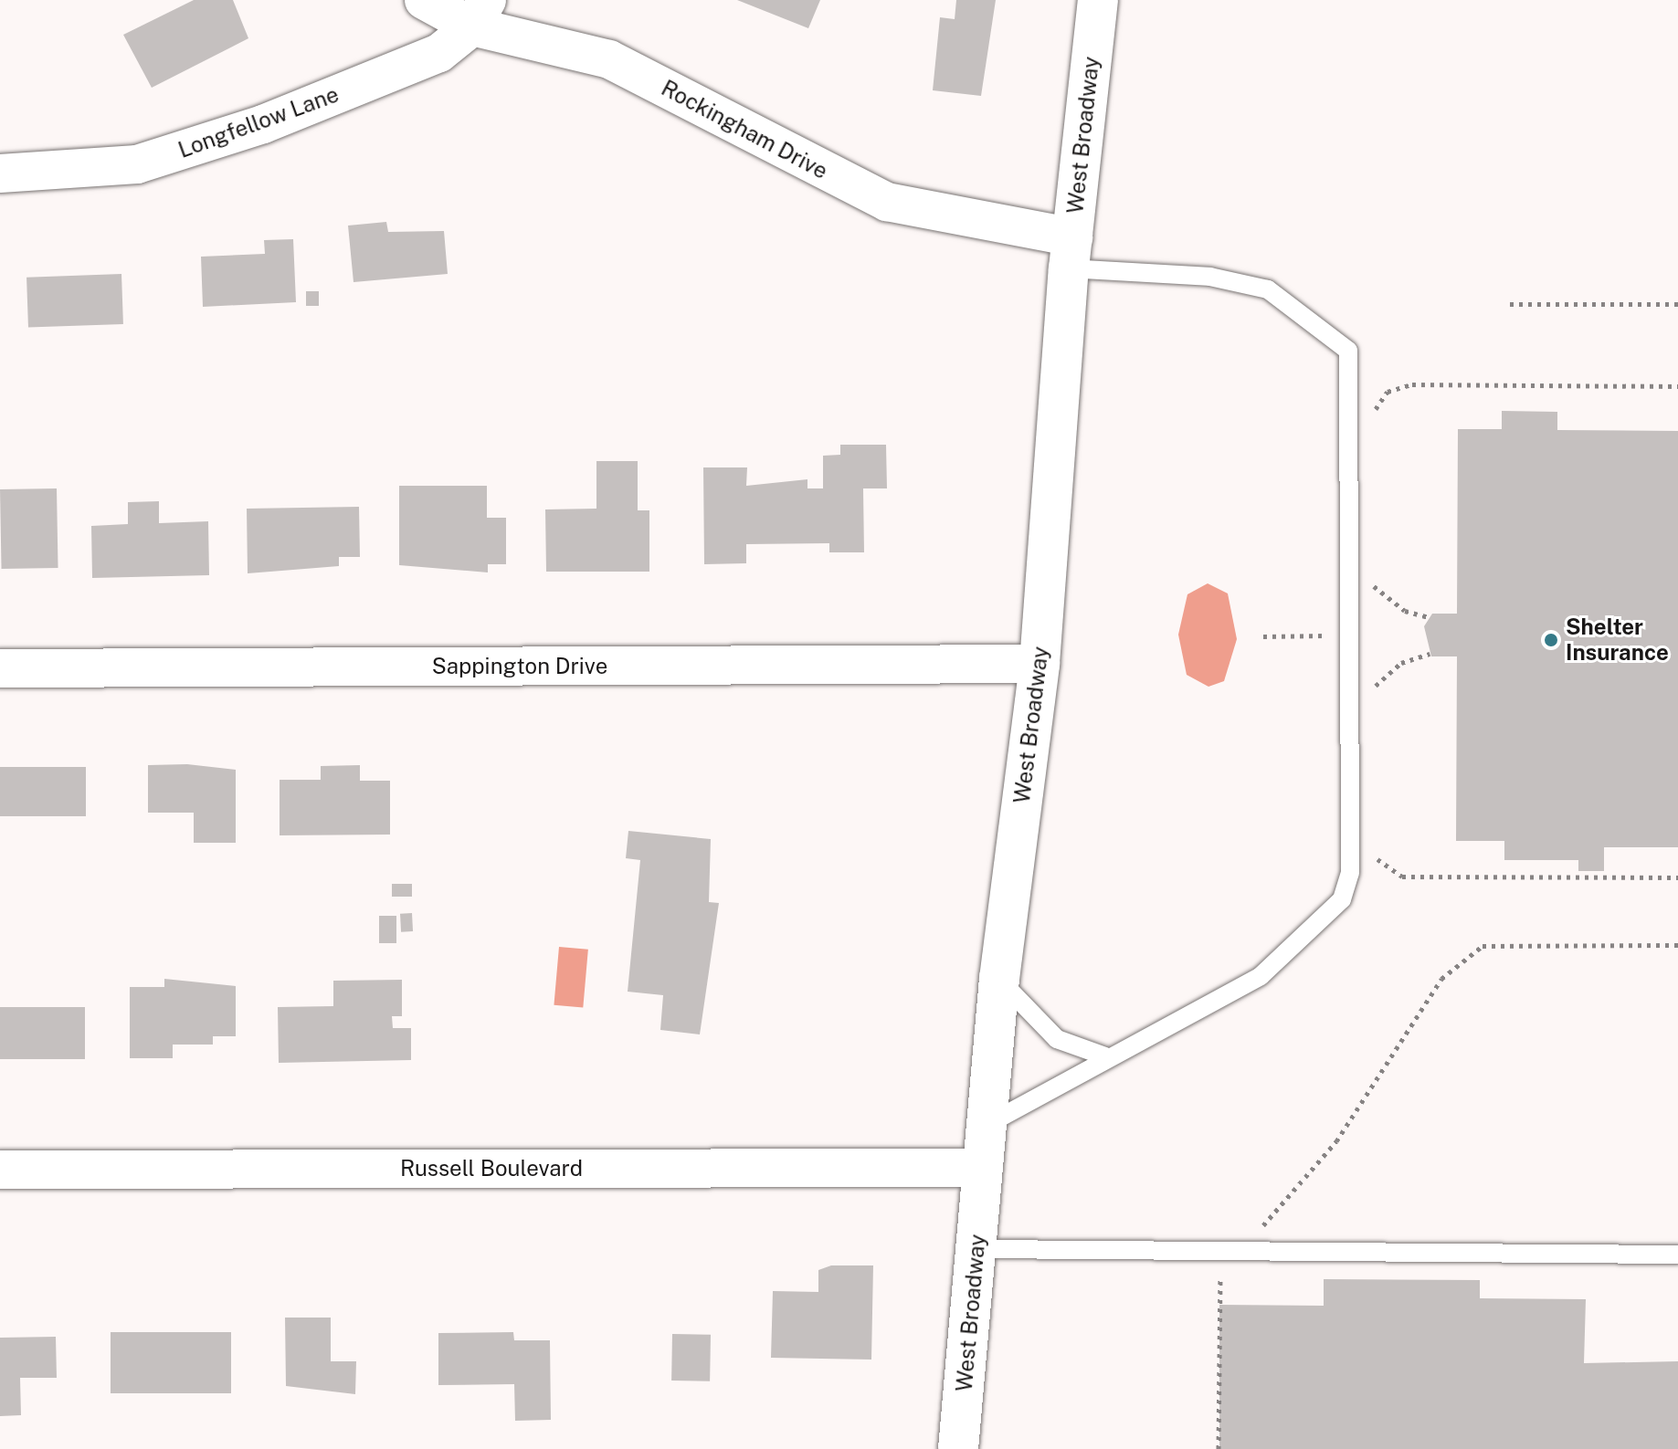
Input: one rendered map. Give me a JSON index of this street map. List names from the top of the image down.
{
  "streets": {
    "main road": ["West Broadway"],
    "street": [
      "Longfellow Lane",
      "Rockingham Drive",
      "Sappington Drive",
      "Russell Boulevard"
    ]
  },
  "crossings": [
    ["Longfellow Lane", "Rockingham Drive"],
    ["Rockingham Drive", "West Broadway"],
    ["West Broadway", "Sappington Drive"],
    ["West Broadway", "Russell Boulevard"]
  ],
  "places": ["Shelter Insurance"]
}
